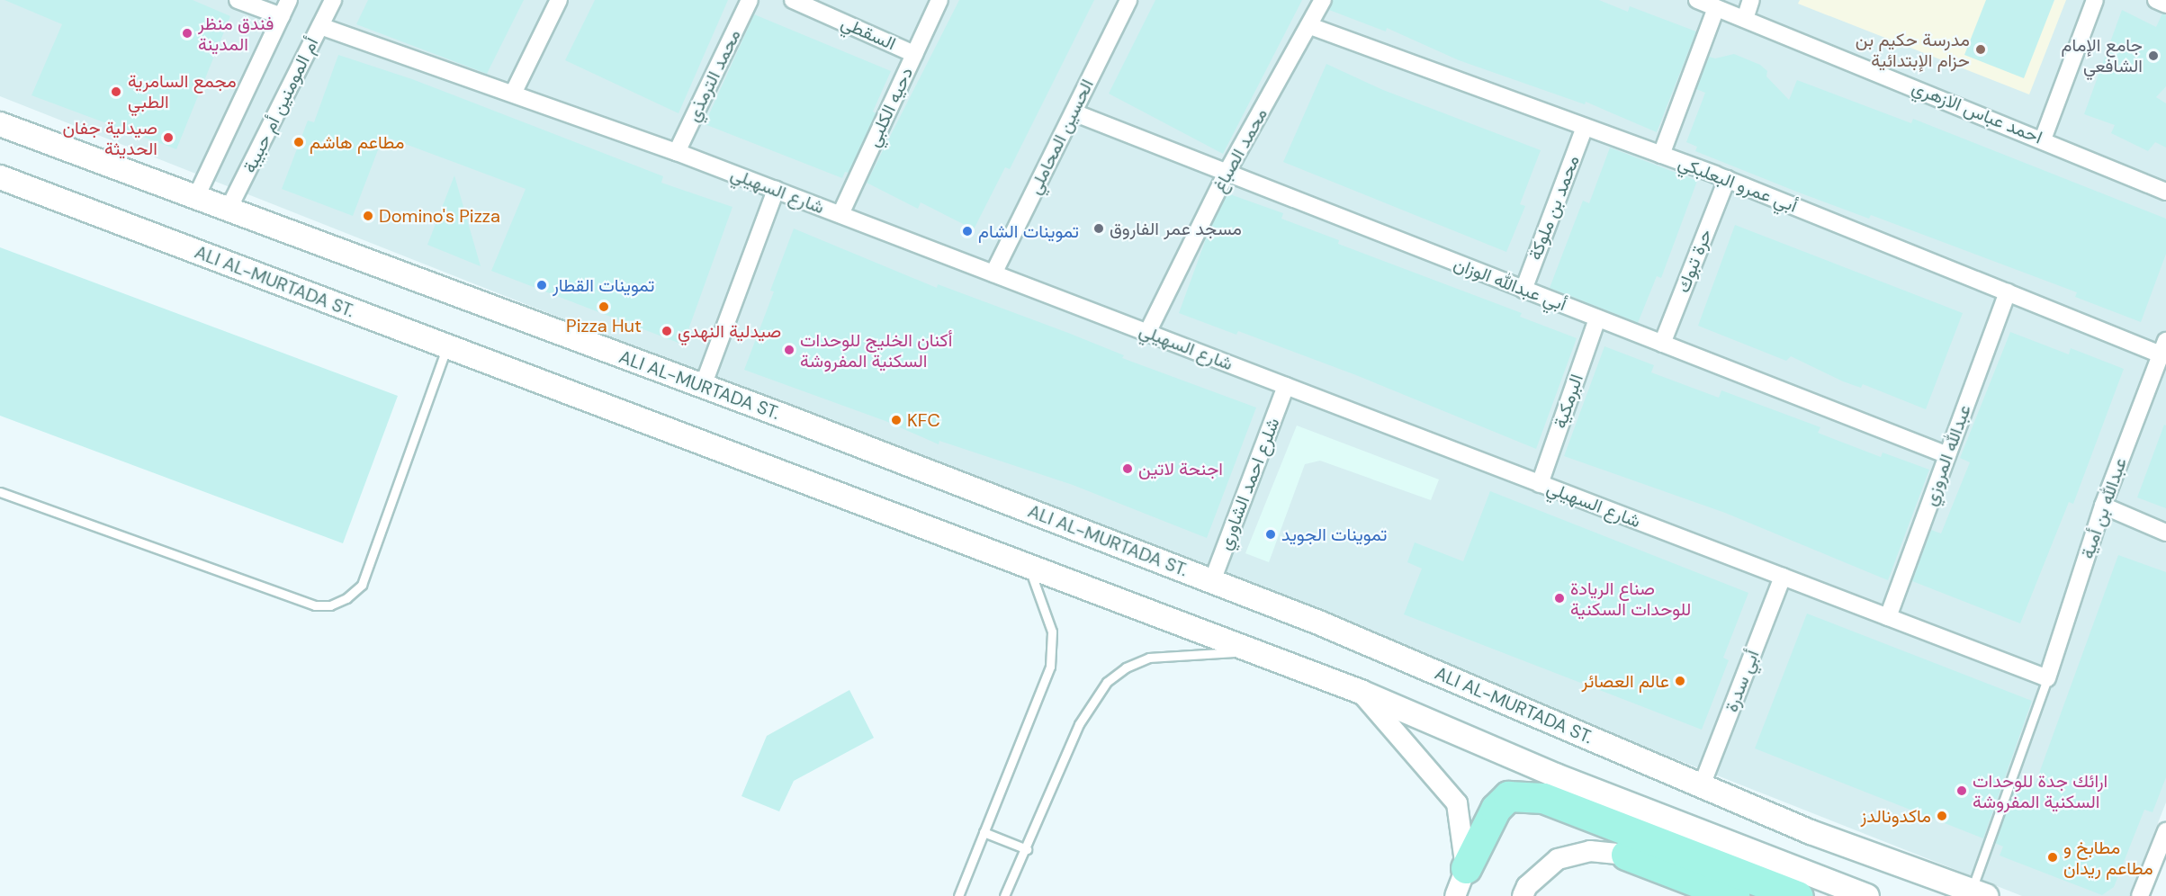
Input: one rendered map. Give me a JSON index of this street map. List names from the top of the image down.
{
  "streets": {
    "main road": ["ALI AL-MURTADA ST."],
    "street": [
      "السقطي",
      "محمد الترمذي",
      "أم المومنين أم حبيبة",
      "دحيه الكلبي",
      "احمد عباس الازهري",
      "الحسين المحاملي",
      "محمد الصباغ",
      "أبي عمرو البعلبكي",
      "شارع السهيلي",
      "محمد بن ملوكة",
      "حرة تبوك",
      "أبي عبدالله الوزان",
      "البرمكية",
      "عبدالله المروزي",
      "شلرع احمد الشاوري",
      "عبدالله بن أمية",
      "أبي سدرة"
    ]
  },
  "crossings": [
    ["السقطي", "دحيه الكلبي"],
    ["محمد الترمذي", "شارع السهيلي"],
    ["أم المومنين أم حبيبة", "شارع السهيلي"],
    ["أم المومنين أم حبيبة", "ALI AL-MURTADA ST."],
    ["دحيه الكلبي", "شارع السهيلي"],
    ["الحسين المحاملي", "شارع السهيلي"],
    ["الحسين المحاملي", "أبي عبدالله الوزان"],
    ["محمد الصباغ", "أبي عمرو البعلبكي"],
    ["محمد الصباغ", "شارع السهيلي"],
    ["محمد الصباغ", "أبي عبدالله الوزان"],
    ["أبي عمرو البعلبكي", "محمد بن ملوكة"],
    ["أبي عمرو البعلبكي", "حرة تبوك"],
    ["أبي عمرو البعلبكي", "عبدالله المروزي"],
    ["أبي عمرو البعلبكي", "عبدالله بن أمية"],
    ["شارع السهيلي", "البرمكية"],
    ["شارع السهيلي", "عبدالله المروزي"],
    ["شارع السهيلي", "شلرع احمد الشاوري"],
    ["شارع السهيلي", "عبدالله بن أمية"],
    ["شارع السهيلي", "أبي سدرة"],
    ["محمد بن ملوكة", "أبي عبدالله الوزان"],
    ["حرة تبوك", "أبي عبدالله الوزان"],
    ["ALI AL-MURTADA ST.", "شلرع احمد الشاوري"],
    ["ALI AL-MURTADA ST.", "أبي سدرة"],
    ["أبي عبدالله الوزان", "البرمكية"],
    ["أبي عبدالله الوزان", "عبدالله المروزي"]
  ],
  "places": [
    "فندق منظر المدينة",
    "مدرسة حكيم بن حزام الإبتدائية",
    "جامع الإمام الشافعي",
    "مجمع السامرية الطبي",
    "صيدلية جفان الحديثة",
    "مطاعم هاشم",
    "Domino's Pizza",
    "مسجد عمر الفاروق",
    "تموينات الشام",
    "تموينات القطار",
    "Pizza Hut",
    "صيدلية النهدي",
    "أكنان الخليج للوحدات السكنية المفروشة",
    "KFC",
    "اجنحة لاتين",
    "تموينات الجويد",
    "صناع الريادة للوحدات السكنية",
    "عالم العصائر",
    "ارائك جدة للوحدات السكنية المفروشة",
    "ماكدونالدز",
    "مطابخ و مطاعم ريدان"
  ]
}
